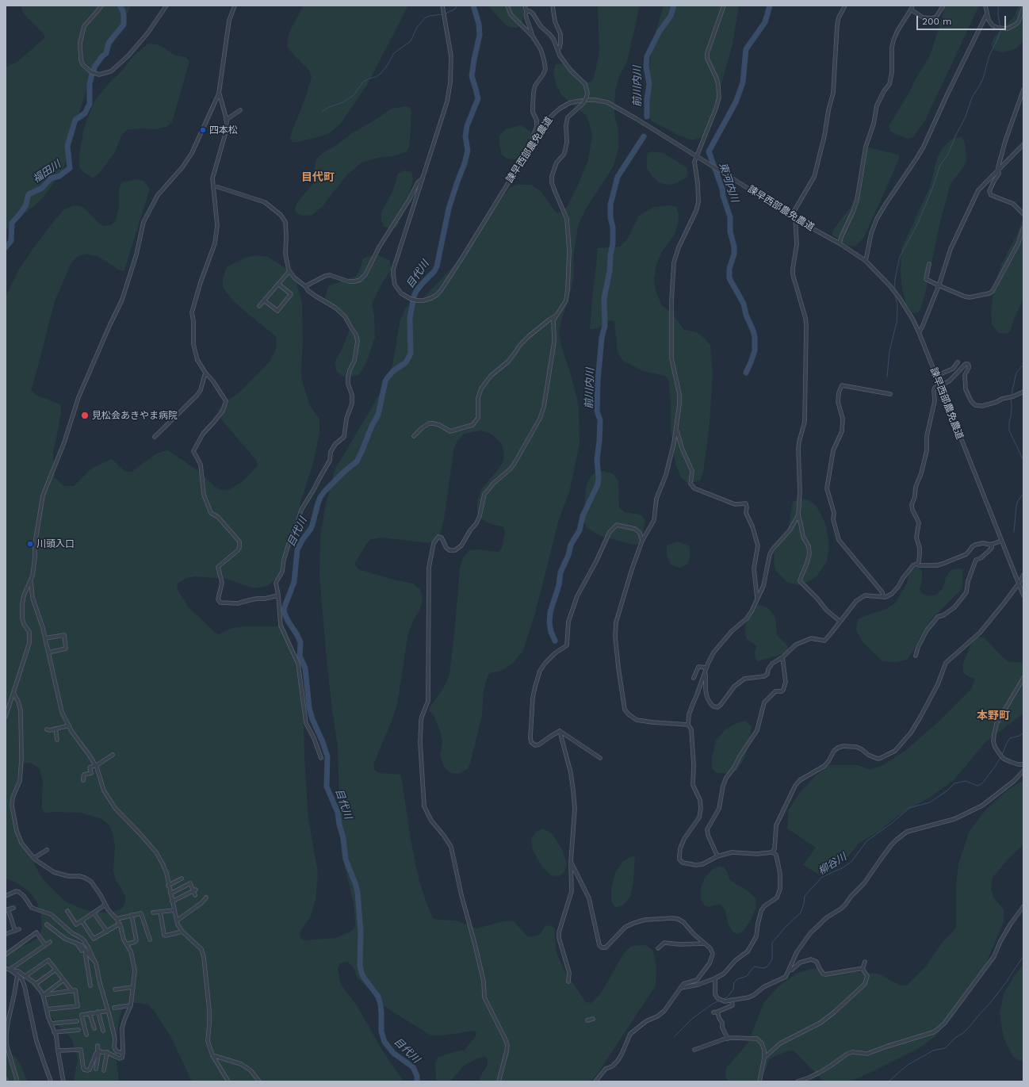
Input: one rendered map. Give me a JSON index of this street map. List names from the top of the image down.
{
  "streets": {
    "street": ["諫早西部農免農道"]
  },
  "districts": ["目代町", "本野町"],
  "water": [
    "前川内川",
    "福田川",
    "東河内川",
    "目代川",
    "柳谷川"
  ],
  "places": ["四本松", "見松会あきやま病院", "川頭入口"],
  "scale_bar": "200 m"
}
